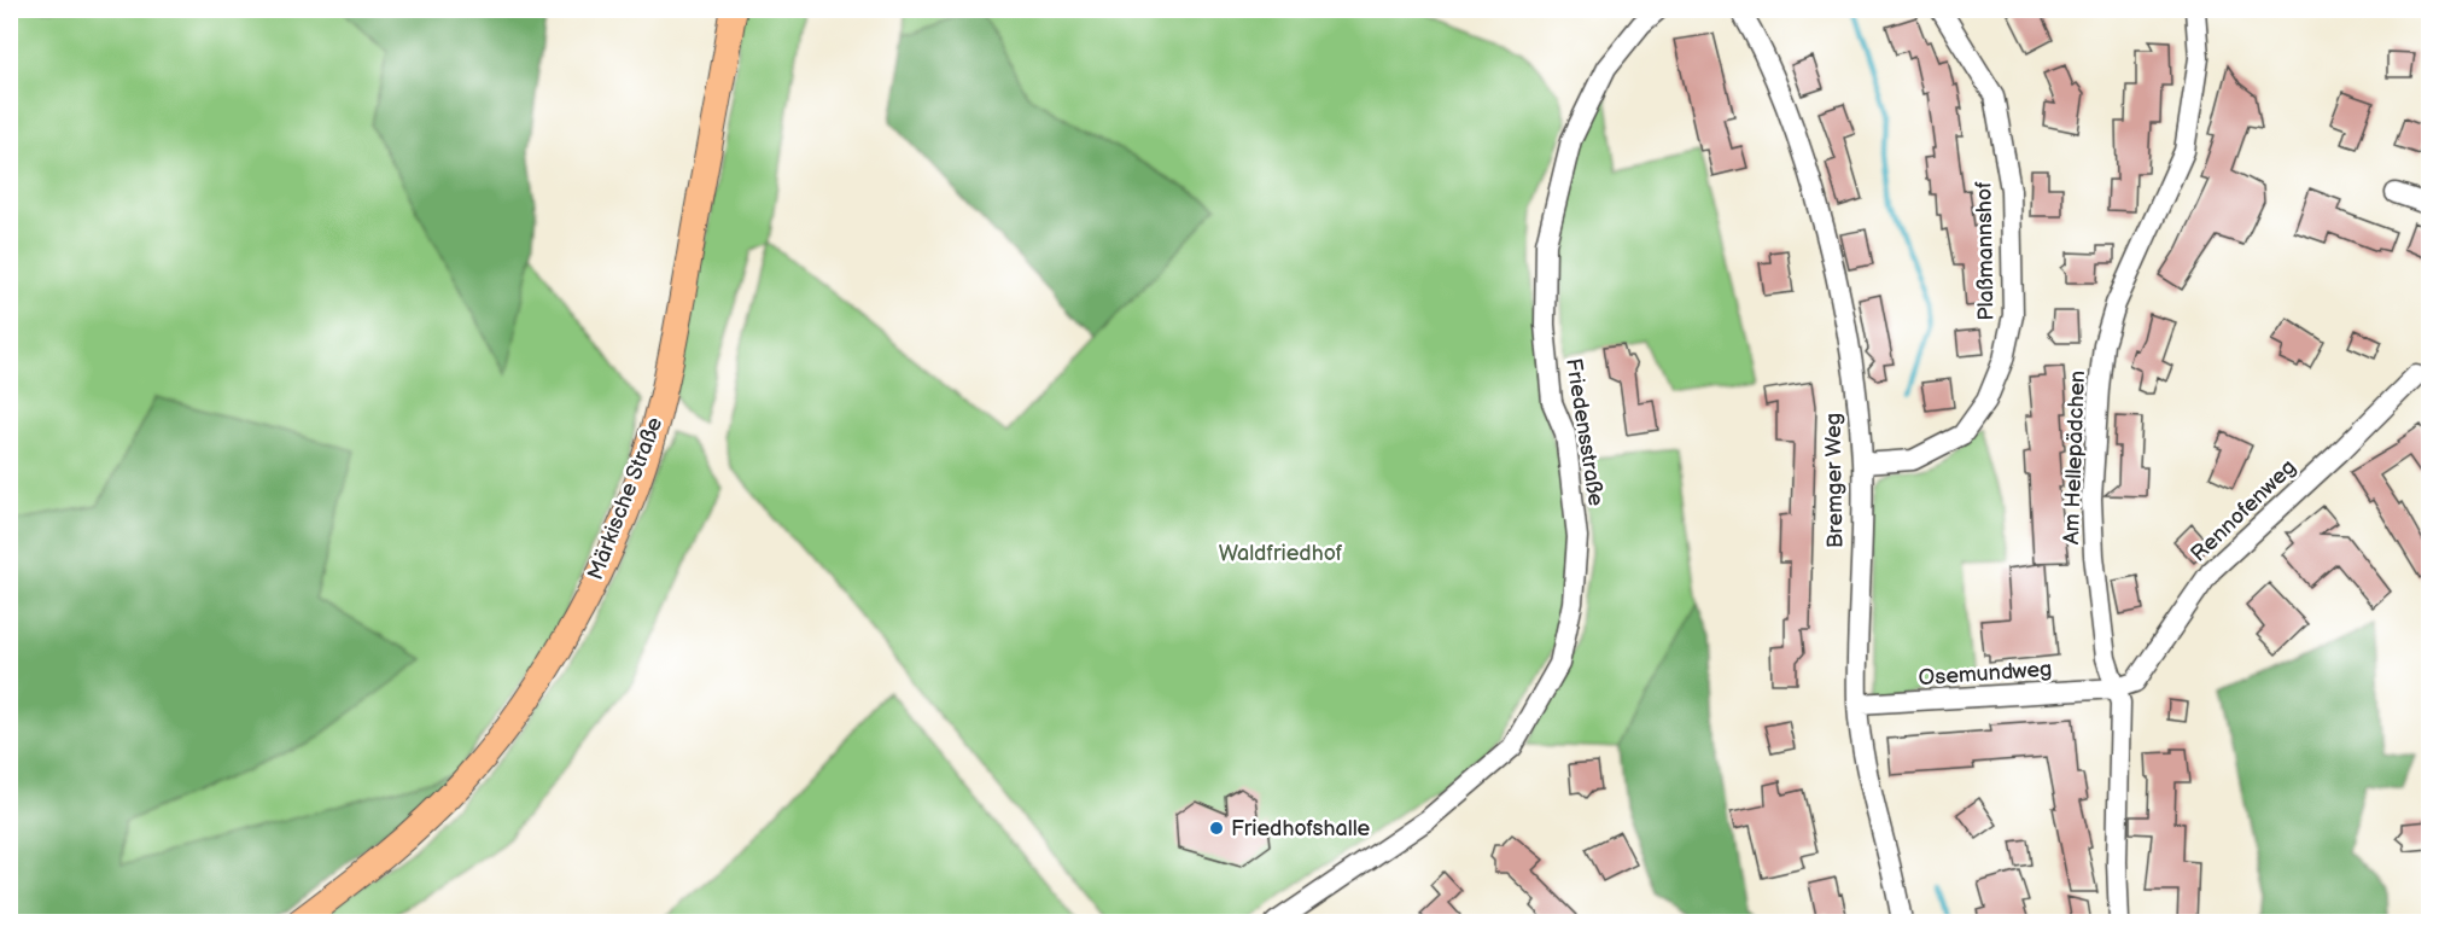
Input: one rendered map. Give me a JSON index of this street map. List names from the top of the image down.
{
  "streets": {
    "main road": ["Märkische Straße"],
    "street": [
      "Plaßmannshof",
      "Friedensstraße",
      "Am Hellepädchen",
      "Bremger Weg",
      "Rennofenweg",
      "Osemundweg"
    ]
  },
  "crossings": [
    ["Plaßmannshof", "Bremger Weg"],
    ["Am Hellepädchen", "Rennofenweg"],
    ["Am Hellepädchen", "Osemundweg"],
    ["Bremger Weg", "Osemundweg"],
    ["Rennofenweg", "Osemundweg"]
  ],
  "parks": ["Waldfriedhof"],
  "places": ["Friedhofshalle"]
}
